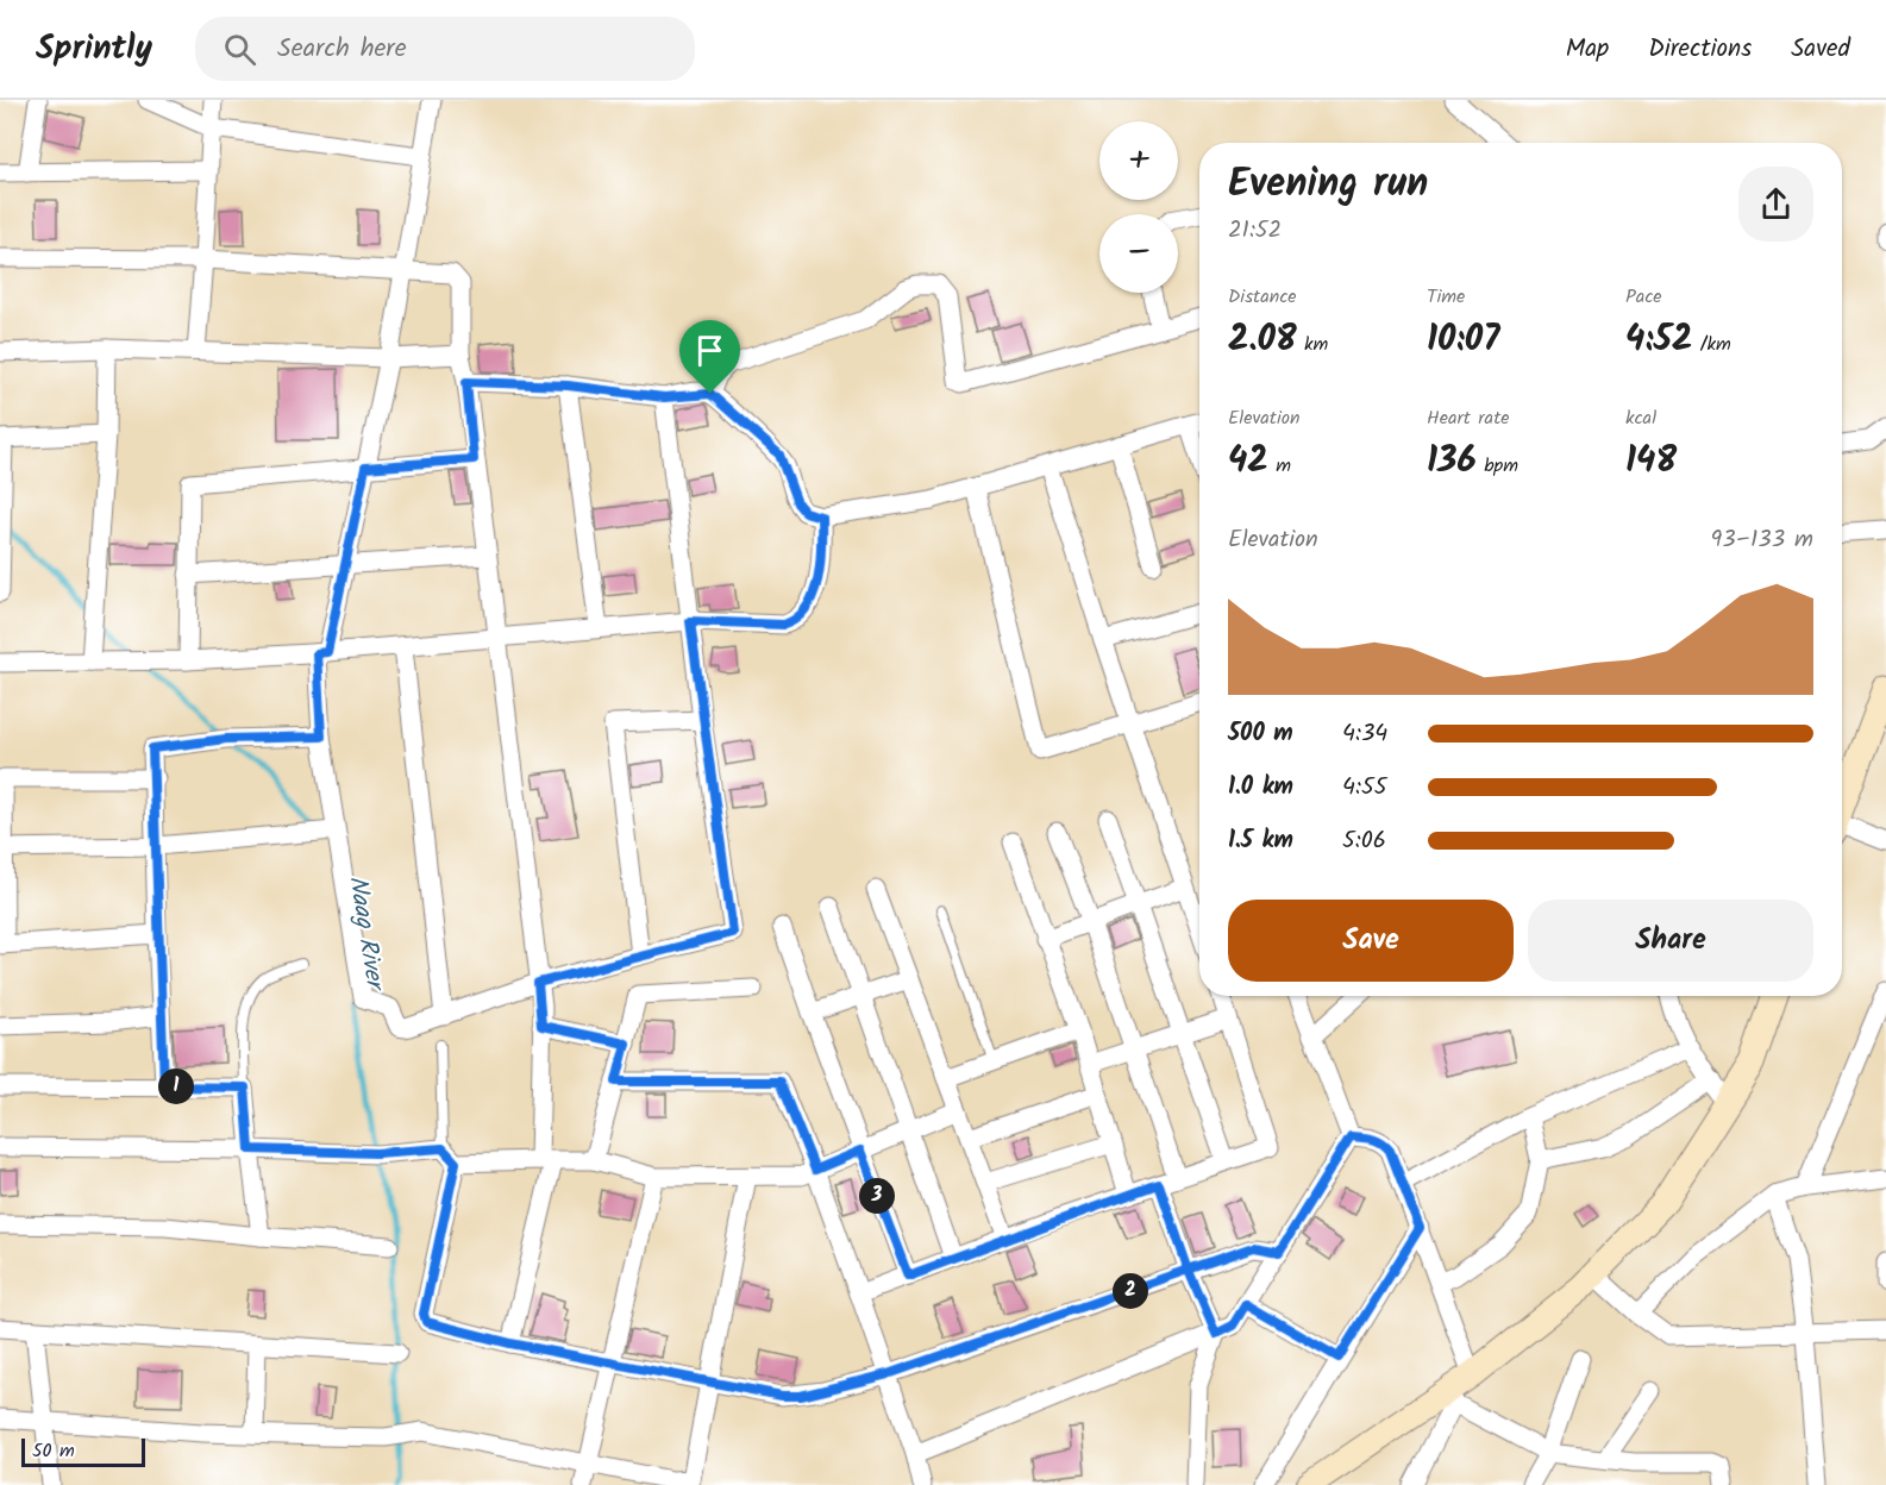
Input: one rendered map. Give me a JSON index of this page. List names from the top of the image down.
{
  "water": ["Naag River"],
  "scale_bar": "50 m",
  "page": {
    "header": "Sprintly",
    "search": "Search here",
    "nav": ["Map", "Directions", "Saved"],
    "map_buttons": ["+", "−"],
    "heading": ["Evening run", "21:52"],
    "stats": [
      ["Distance", "2.08 km"],
      ["Time", "10:07"],
      ["Pace", "4:52 /km"],
      ["Elevation", "42 m"],
      ["Heart rate", "136 bpm"],
      ["kcal", "148"]
    ],
    "chart": ["Elevation", "93–133 m"],
    "list": [
      {
        "name": "500 m",
        "note": "4:34"
      },
      {
        "name": "1.0 km",
        "note": "4:55"
      },
      {
        "name": "1.5 km",
        "note": "5:06"
      }
    ],
    "buttons": ["Save", "Share"],
    "pins": ["1", "3", "2"],
    "scale": "50 m"
  }
}
